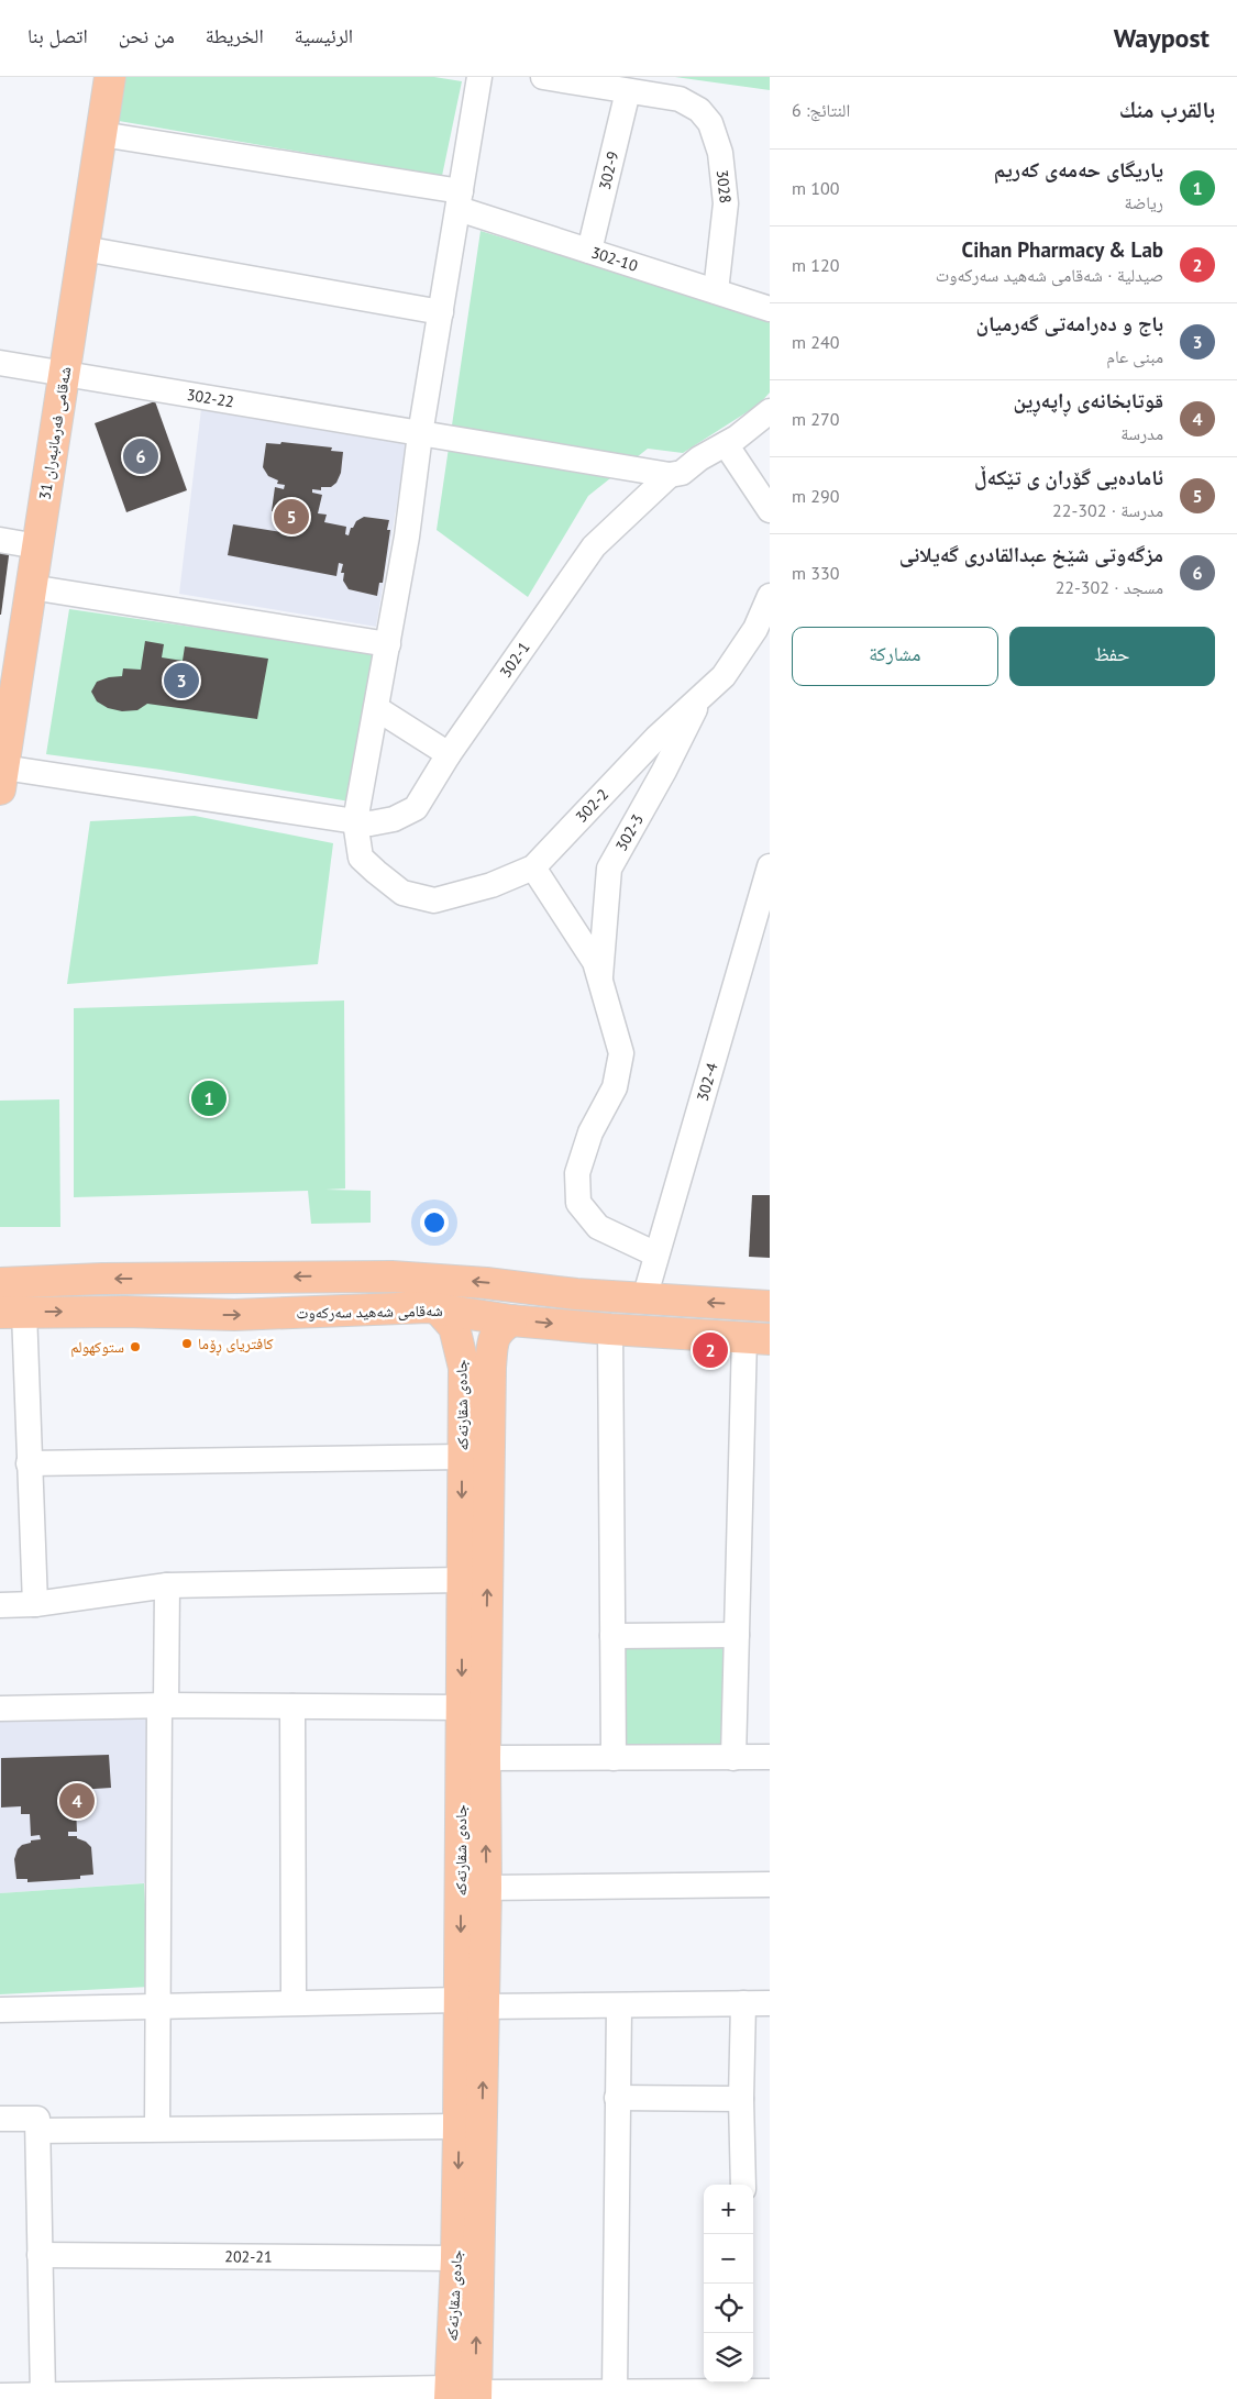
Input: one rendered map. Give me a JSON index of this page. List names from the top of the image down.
{
  "streets": {
    "main road": ["شەقامی فەرمانبەران 31", "شەقامی شەهید سەرکەوت", "جادەی شقارتەکە"],
    "street": [
      "302-9",
      "3028",
      "302-10",
      "302-22",
      "302-1",
      "302-2",
      "302-3",
      "302-4",
      "202-21"
    ]
  },
  "crossings": [
    ["302-9", "3028"],
    ["302-9", "302-10"],
    ["3028", "302-10"],
    ["302-10", "شەقامی فەرمانبەران 31"],
    ["302-22", "شەقامی فەرمانبەران 31"],
    ["302-22", "302-1"],
    ["شەقامی فەرمانبەران 31", "302-1"],
    ["302-1", "302-2"],
    ["302-2", "302-3"],
    ["302-4", "شەقامی شەهید سەرکەوت"],
    ["شەقامی شەهید سەرکەوت", "جادەی شقارتەکە"],
    ["جادەی شقارتەکە", "202-21"]
  ],
  "places": ["کافتریای ڕۆما", "ستوكهولم"],
  "page": {
    "header": "Waypost",
    "nav": [
      "الرئيسية",
      "الخريطة",
      "من نحن",
      "اتصل بنا"
    ],
    "heading": ["بالقرب منك", "النتائج: 6"],
    "list": [
      {
        "mark": "1",
        "name": "یاریگای ‌حەمەی کەریم",
        "note": "رياضة",
        "value": "100 m"
      },
      {
        "mark": "2",
        "name": "Cihan Pharmacy & Lab",
        "note": "صيدلية · شەقامی شەهید سەرکەوت",
        "value": "120 m"
      },
      {
        "mark": "3",
        "name": "باج و دەرامەتی گەرمیان",
        "note": "مبنى عام",
        "value": "240 m"
      },
      {
        "mark": "4",
        "name": "قوتابخانەی ڕاپەڕین",
        "note": "مدرسة",
        "value": "270 m"
      },
      {
        "mark": "5",
        "name": "ئامادەیی گۆران ی تێکەڵ",
        "note": "مدرسة · 302-22",
        "value": "290 m"
      },
      {
        "mark": "6",
        "name": "مزگەوتی شێخ عبدالقادری گەیلانی",
        "note": "مسجد · 302-22",
        "value": "330 m"
      }
    ],
    "pins": [
      "6",
      "5",
      "3",
      "1",
      "2",
      "4"
    ],
    "buttons": ["حفظ", "مشاركة"],
    "map_buttons": ["+", "−"]
  }
}
